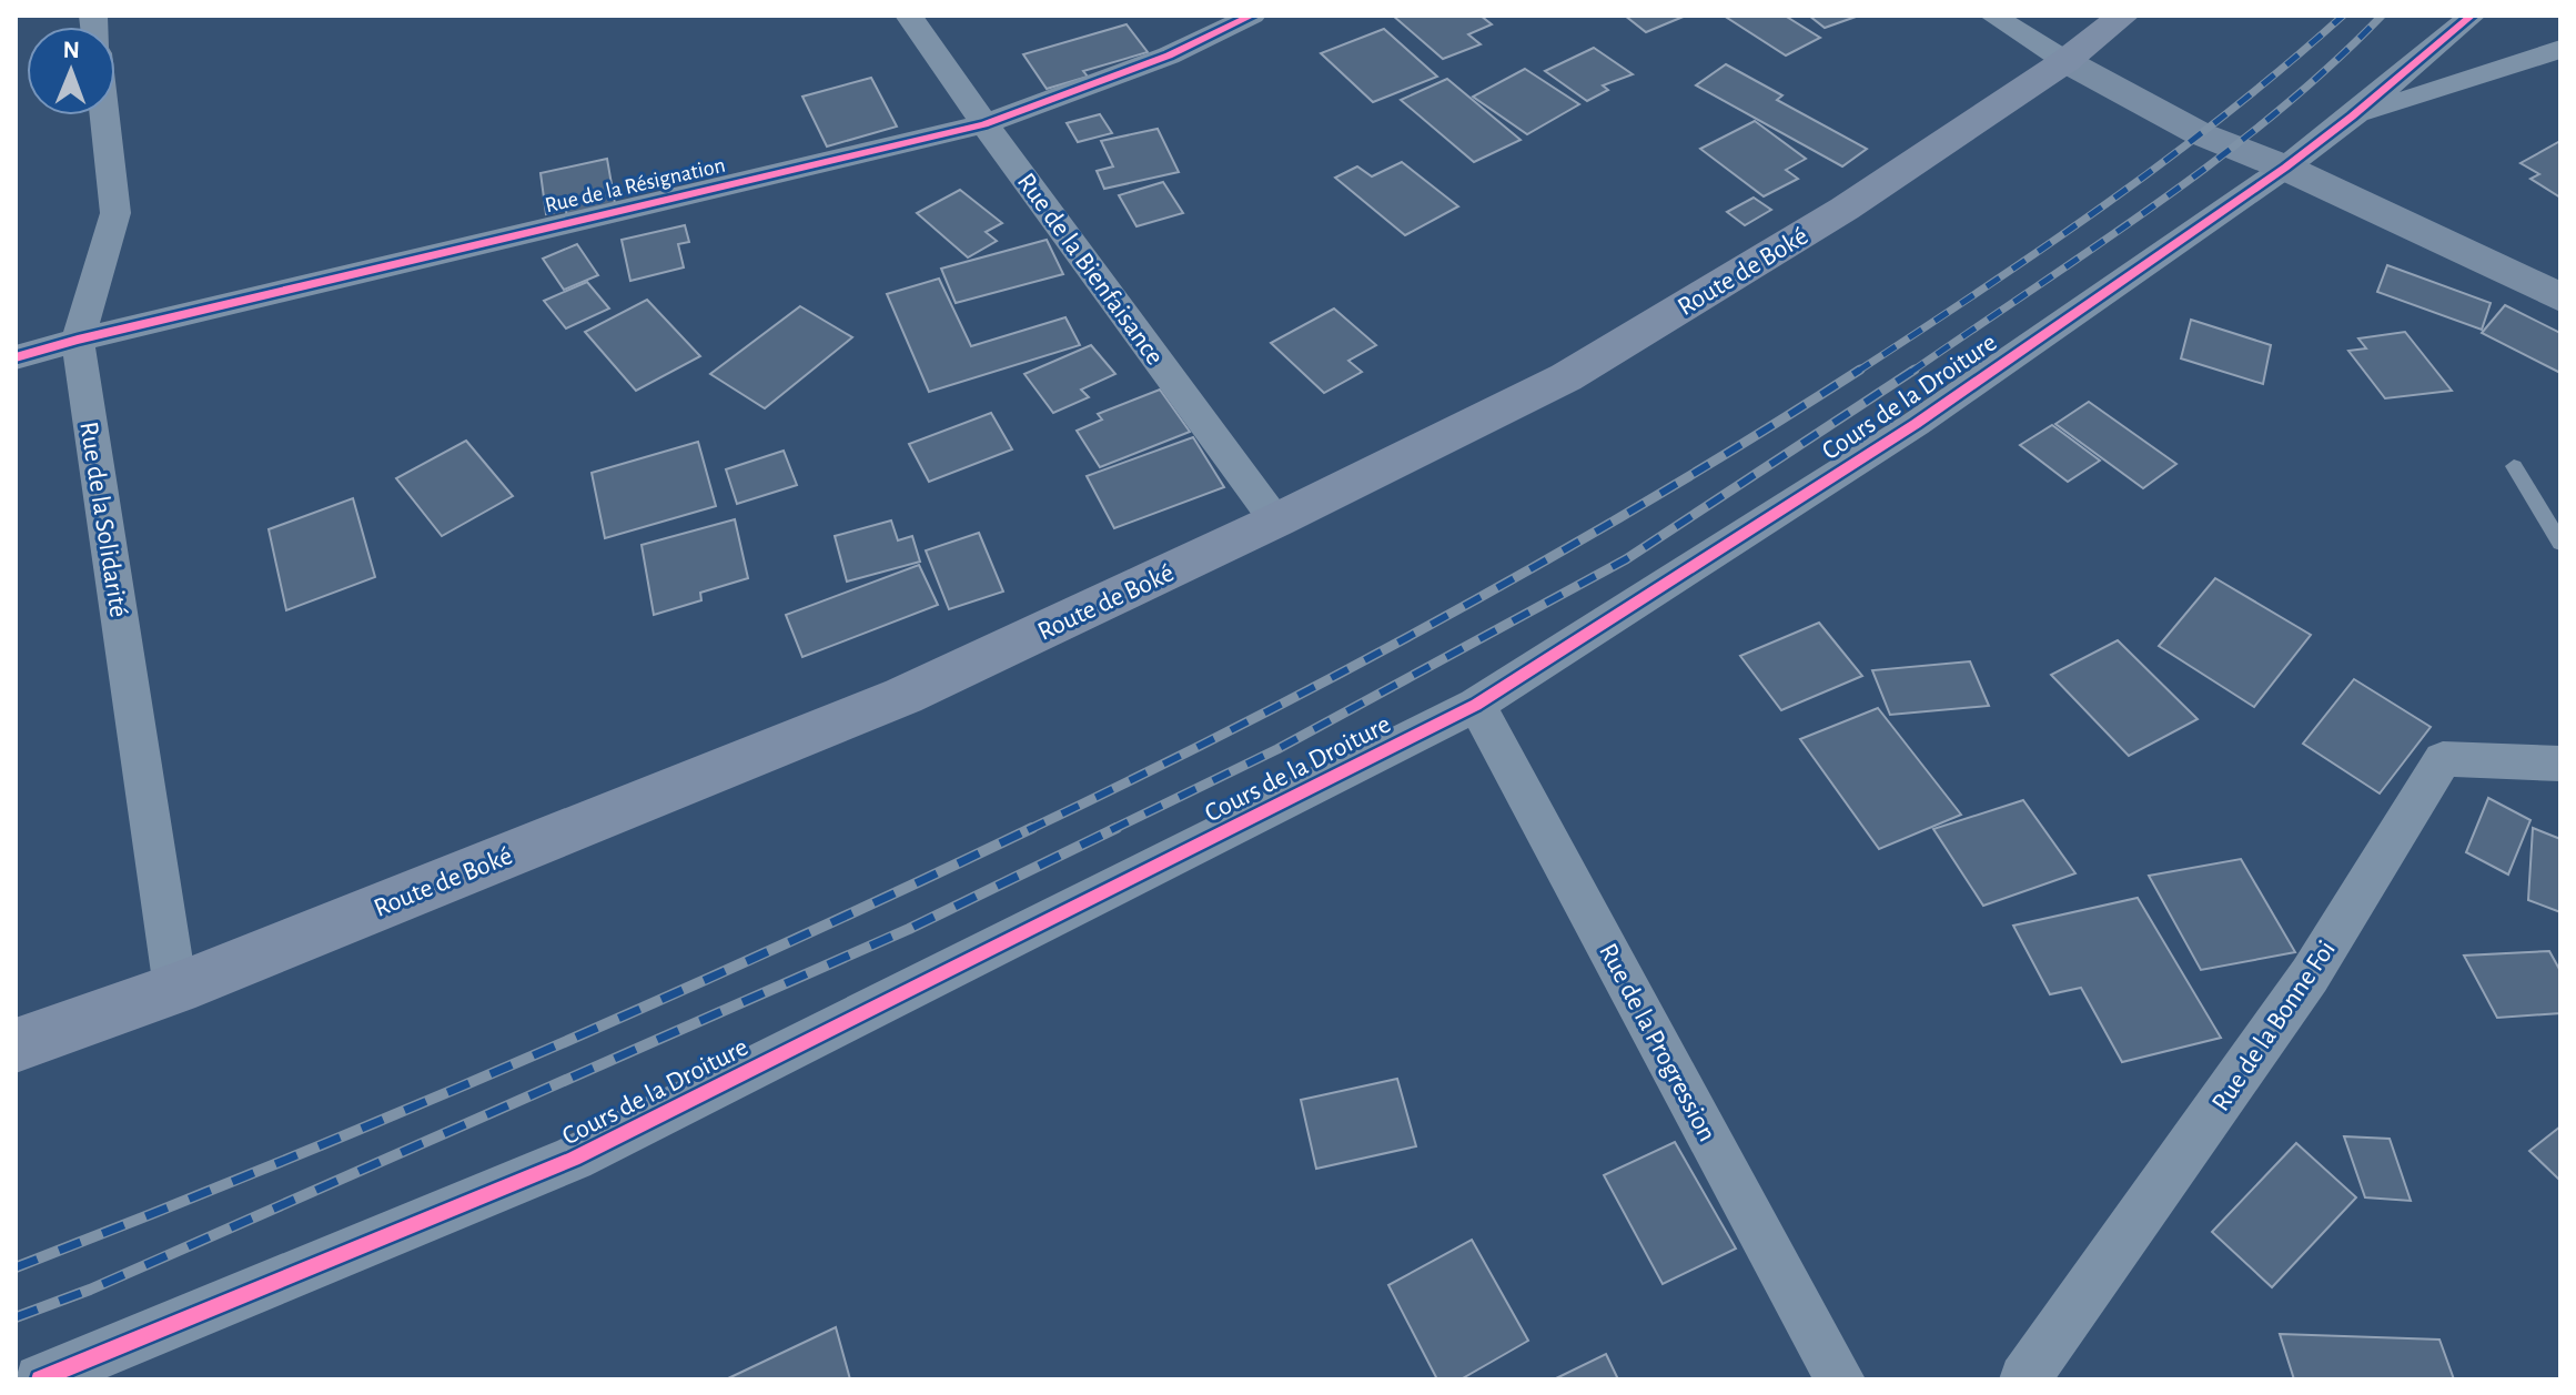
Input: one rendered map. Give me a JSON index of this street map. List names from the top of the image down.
{
  "streets": {
    "main road": ["Route de Boké"],
    "street": [
      "Rue de la Résignation",
      "Rue de la Bienfaisance",
      "Cours de la Droiture",
      "Rue de la Solidarité",
      "Rue de la Bonne Foi",
      "Rue de la Progression"
    ]
  },
  "crossings": [
    ["Rue de la Résignation", "Rue de la Bienfaisance"],
    ["Rue de la Résignation", "Rue de la Solidarité"],
    ["Rue de la Bienfaisance", "Route de Boké"],
    ["Route de Boké", "Rue de la Solidarité"],
    ["Cours de la Droiture", "Rue de la Progression"]
  ],
  "north": "top"
}
